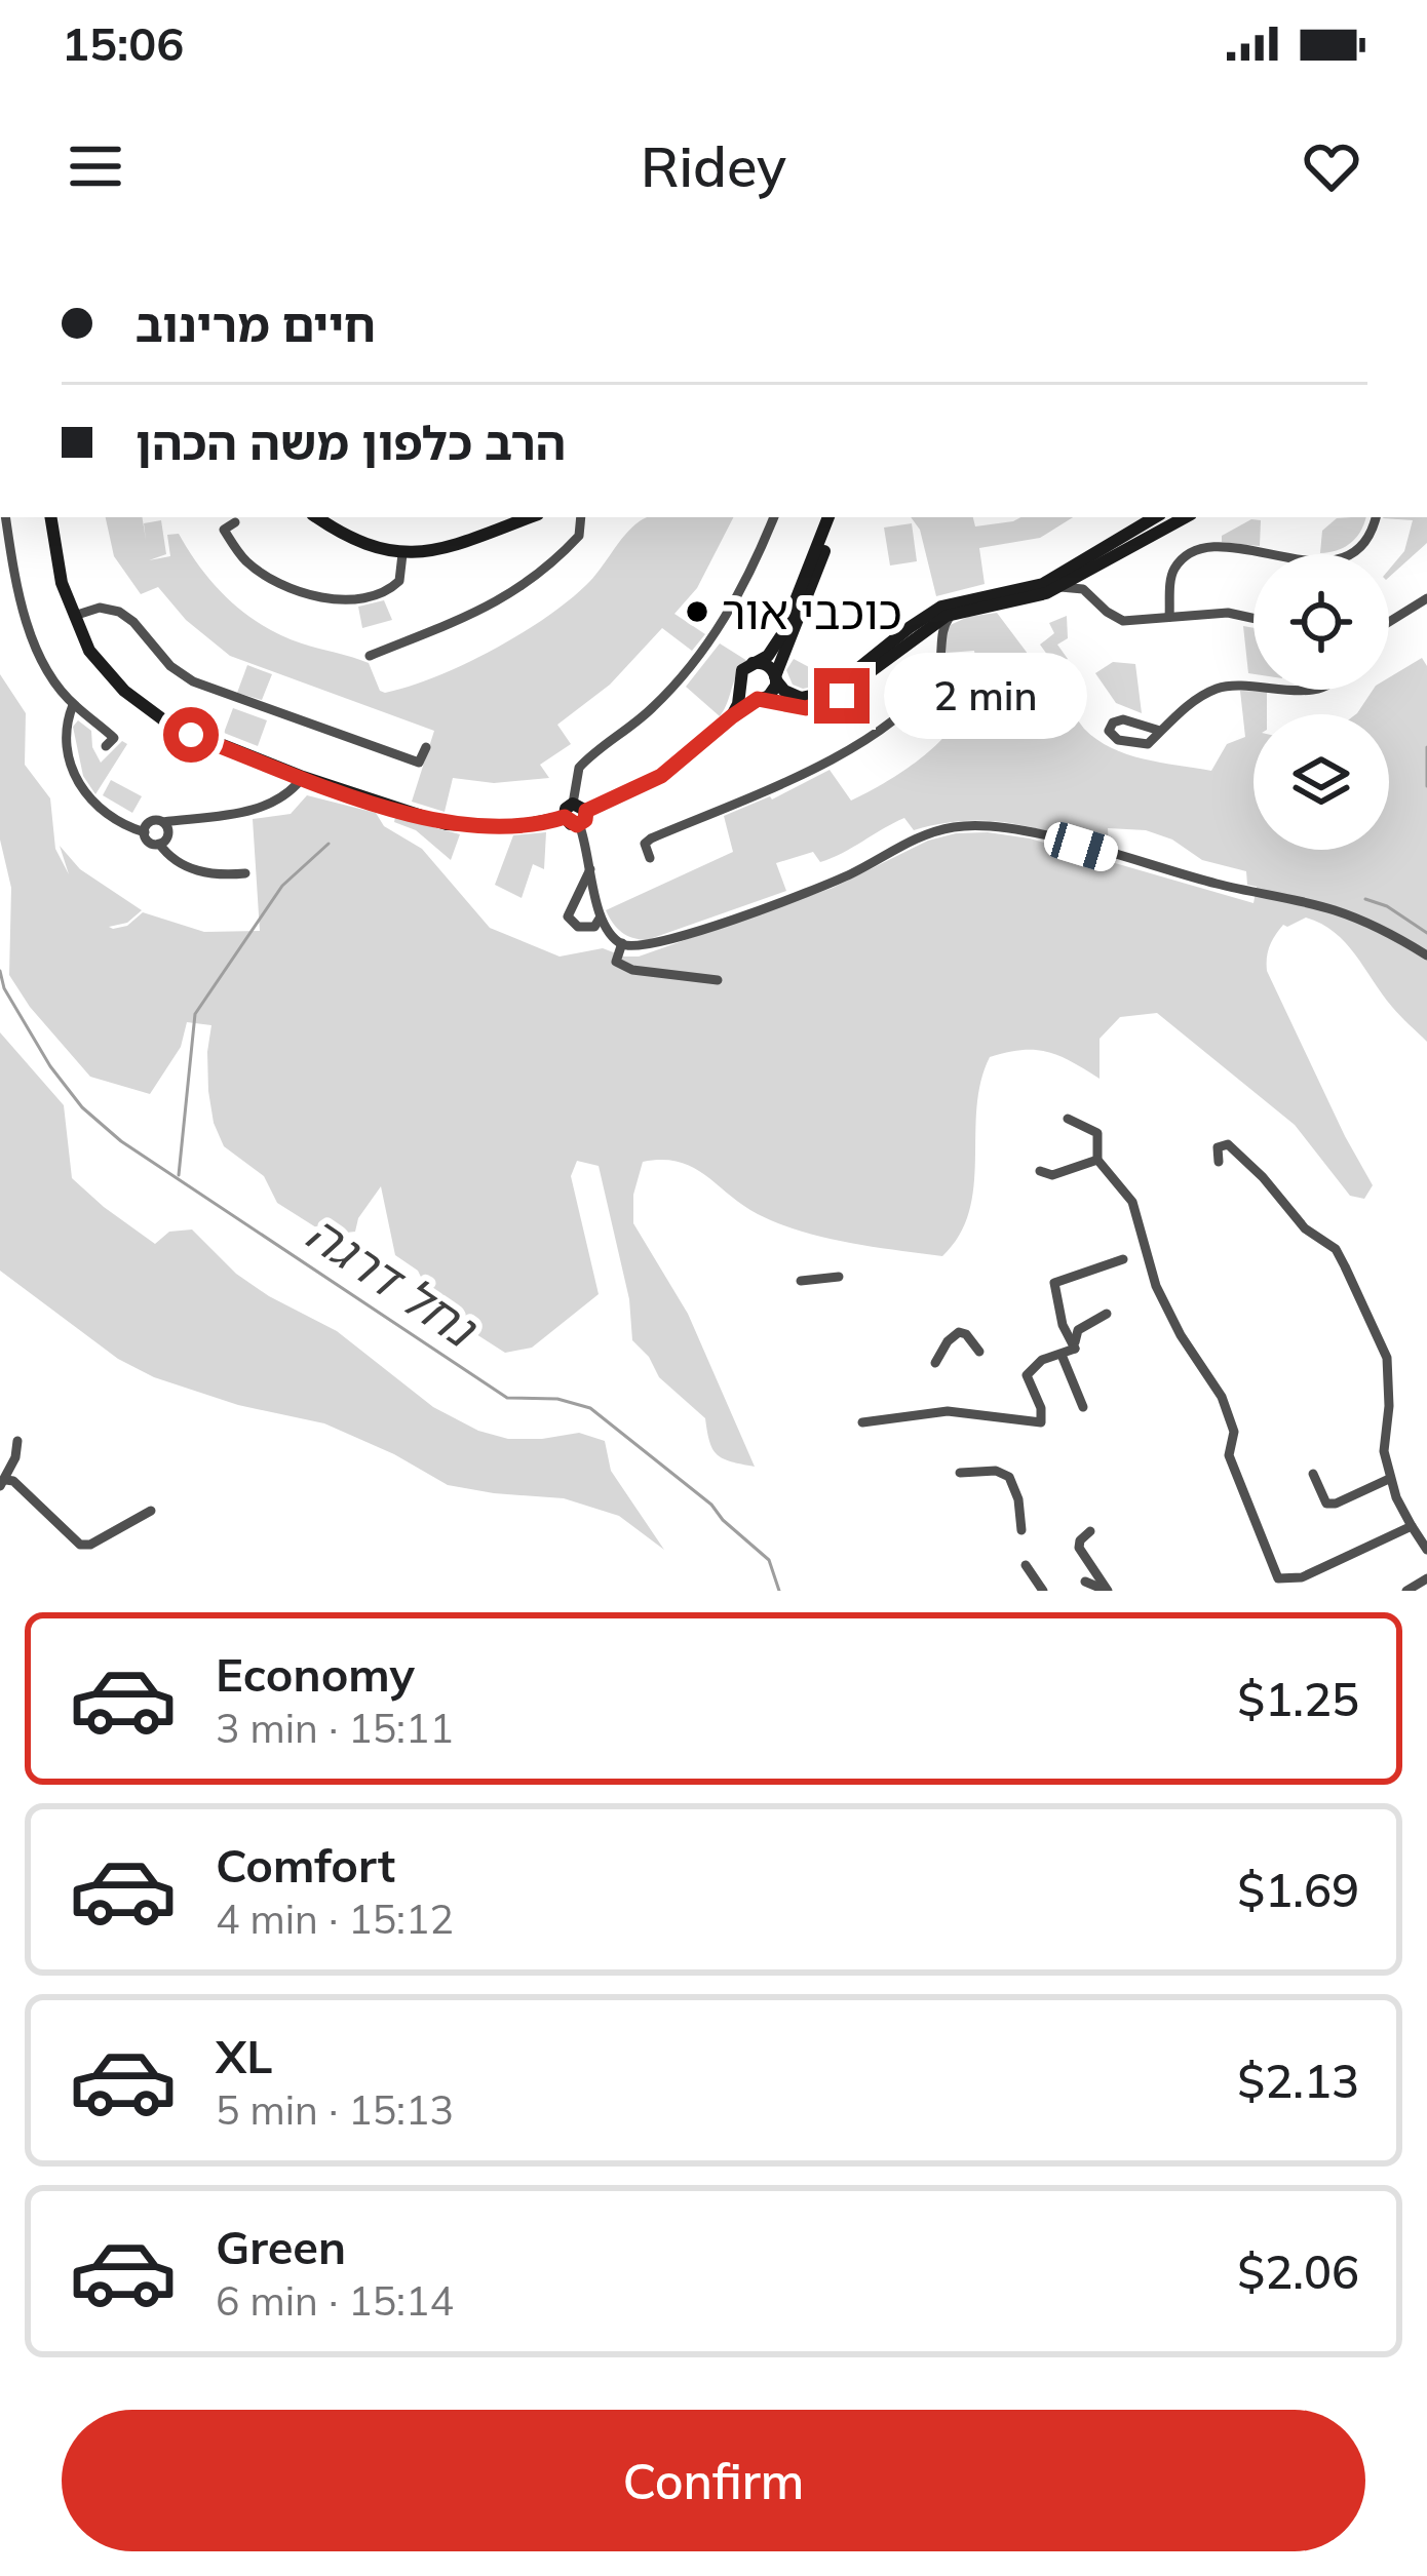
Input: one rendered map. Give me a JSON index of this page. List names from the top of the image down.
{
  "water": ["נחל דרגה"],
  "places": ["כוכבי אור"],
  "page": {
    "status": "15:06",
    "header": "Ridey",
    "banner": ["חיים מרינוב", "הרב כלפון משה הכהן"],
    "bubble": "2 min",
    "list": [
      {
        "name": "Economy",
        "note": "3 min · 15:11",
        "value": "$1.25"
      },
      {
        "name": "Comfort",
        "note": "4 min · 15:12",
        "value": "$1.69"
      },
      {
        "name": "XL",
        "note": "5 min · 15:13",
        "value": "$2.13"
      },
      {
        "name": "Green",
        "note": "6 min · 15:14",
        "value": "$2.06"
      }
    ],
    "buttons": "Confirm"
  }
}
